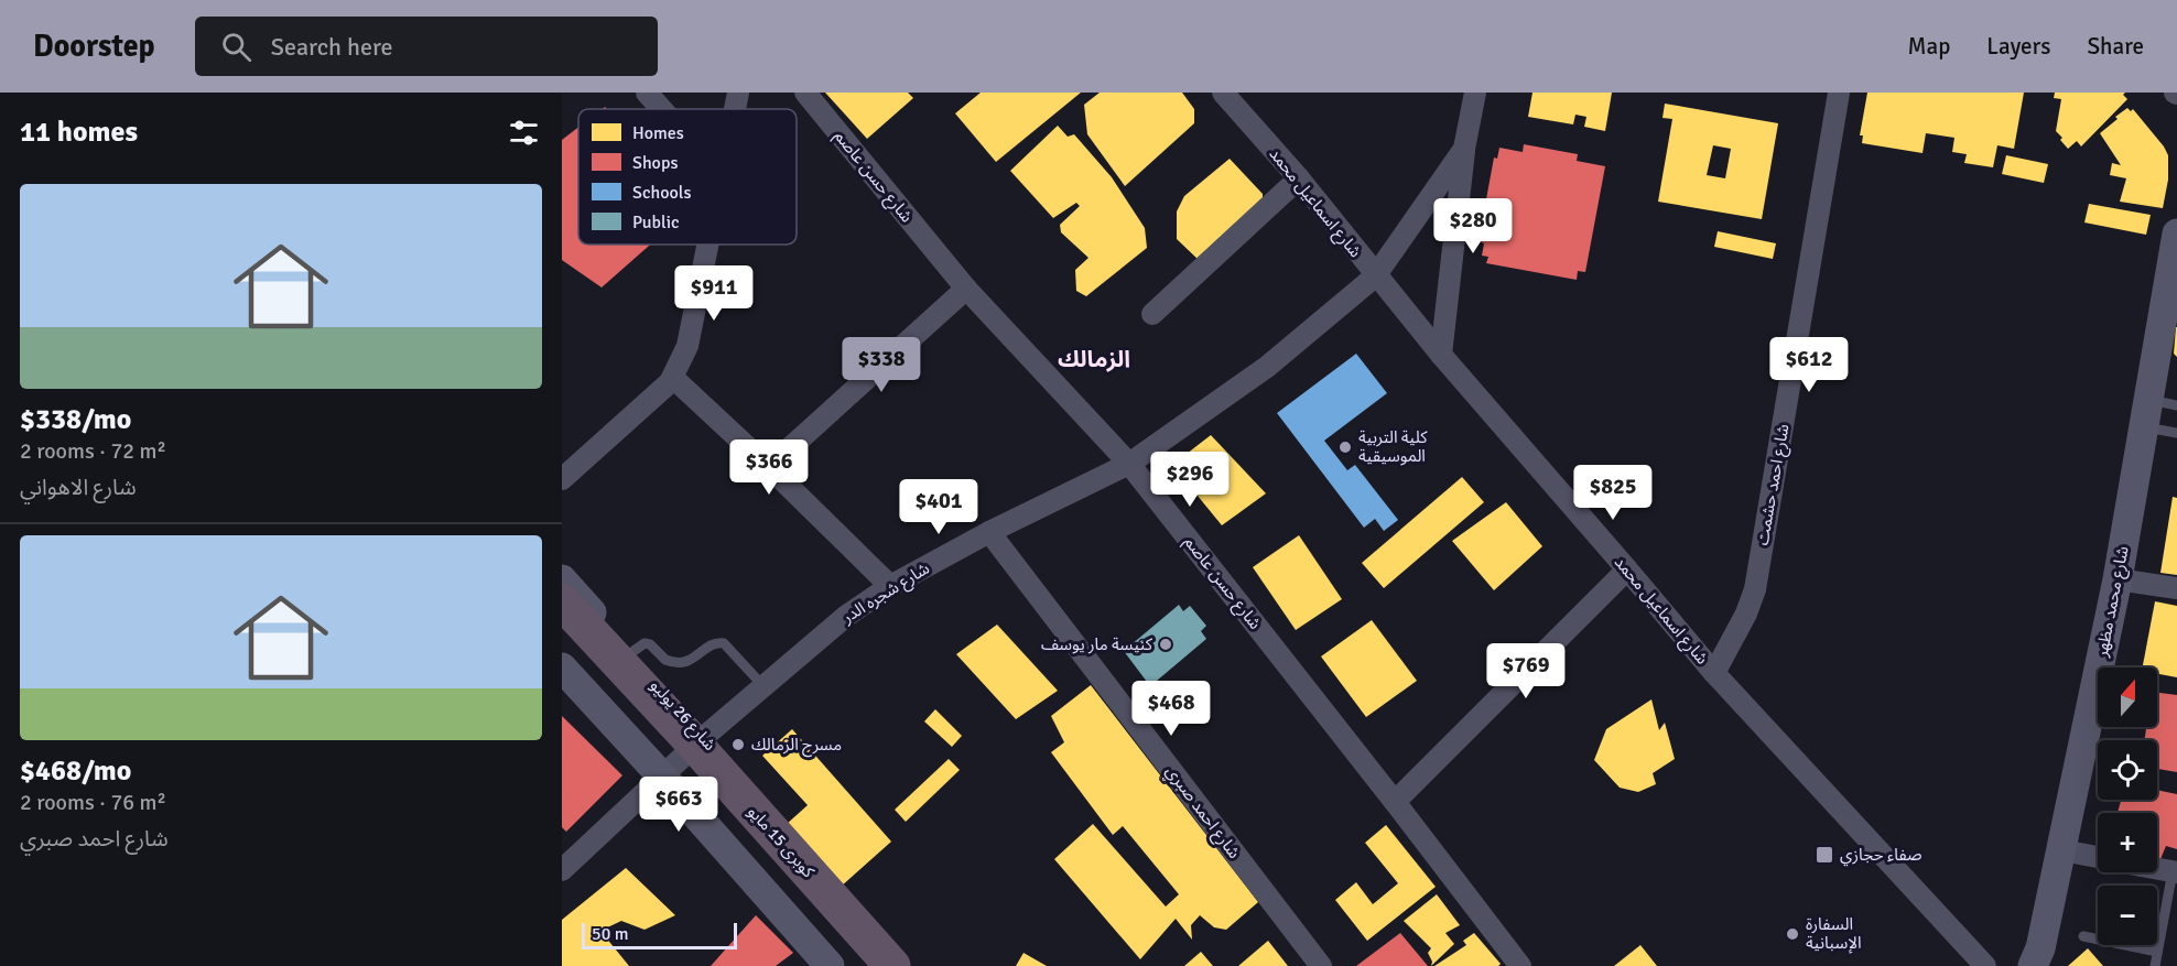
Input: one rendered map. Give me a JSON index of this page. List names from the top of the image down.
{
  "streets": {
    "highway": ["كوبرى 15 مايو"],
    "street": [
      "شارع حسن عاصم",
      "شارع اسماعيل محمد",
      "شارع احمد حشمت",
      "شارع شجره الدر",
      "شارع محمد مظهر",
      "شارع 26 يوليو",
      "شارع احمد صبري"
    ]
  },
  "crossings": [
    ["شارع حسن عاصم", "شارع شجره الدر"],
    ["شارع اسماعيل محمد", "شارع احمد حشمت"],
    ["شارع اسماعيل محمد", "شارع شجره الدر"],
    ["شارع شجره الدر", "شارع 26 يوليو"],
    ["شارع شجره الدر", "شارع احمد صبري"]
  ],
  "districts": ["الزمالك"],
  "places": {
    "other": [
      "كلية التربية الموسيقية",
      "كنيسة مار يوسف",
      "مسرح الزمالك",
      "السفارة الإسبانية"
    ],
    "transit": ["صفاء حجازي"]
  },
  "legend": [
    "Homes",
    "Shops",
    "Schools",
    "Public"
  ],
  "scale_bar": "50 m",
  "north": "top",
  "page": {
    "header": "Doorstep",
    "search": "Search here",
    "nav": ["Map", "Layers", "Share"],
    "heading": "11 homes",
    "list": [
      {
        "name": "$338/mo",
        "note": "2 rooms · 72 m² · شارع الاهواني"
      },
      {
        "name": "$468/mo",
        "note": "2 rooms · 76 m² · شارع احمد صبري"
      }
    ],
    "price": [
      "$280",
      "$911",
      "$338",
      "$612",
      "$366",
      "$296",
      "$825",
      "$401",
      "$769",
      "$468",
      "$663"
    ],
    "map_buttons": ["+", "−"],
    "scale": "50 m"
  }
}
